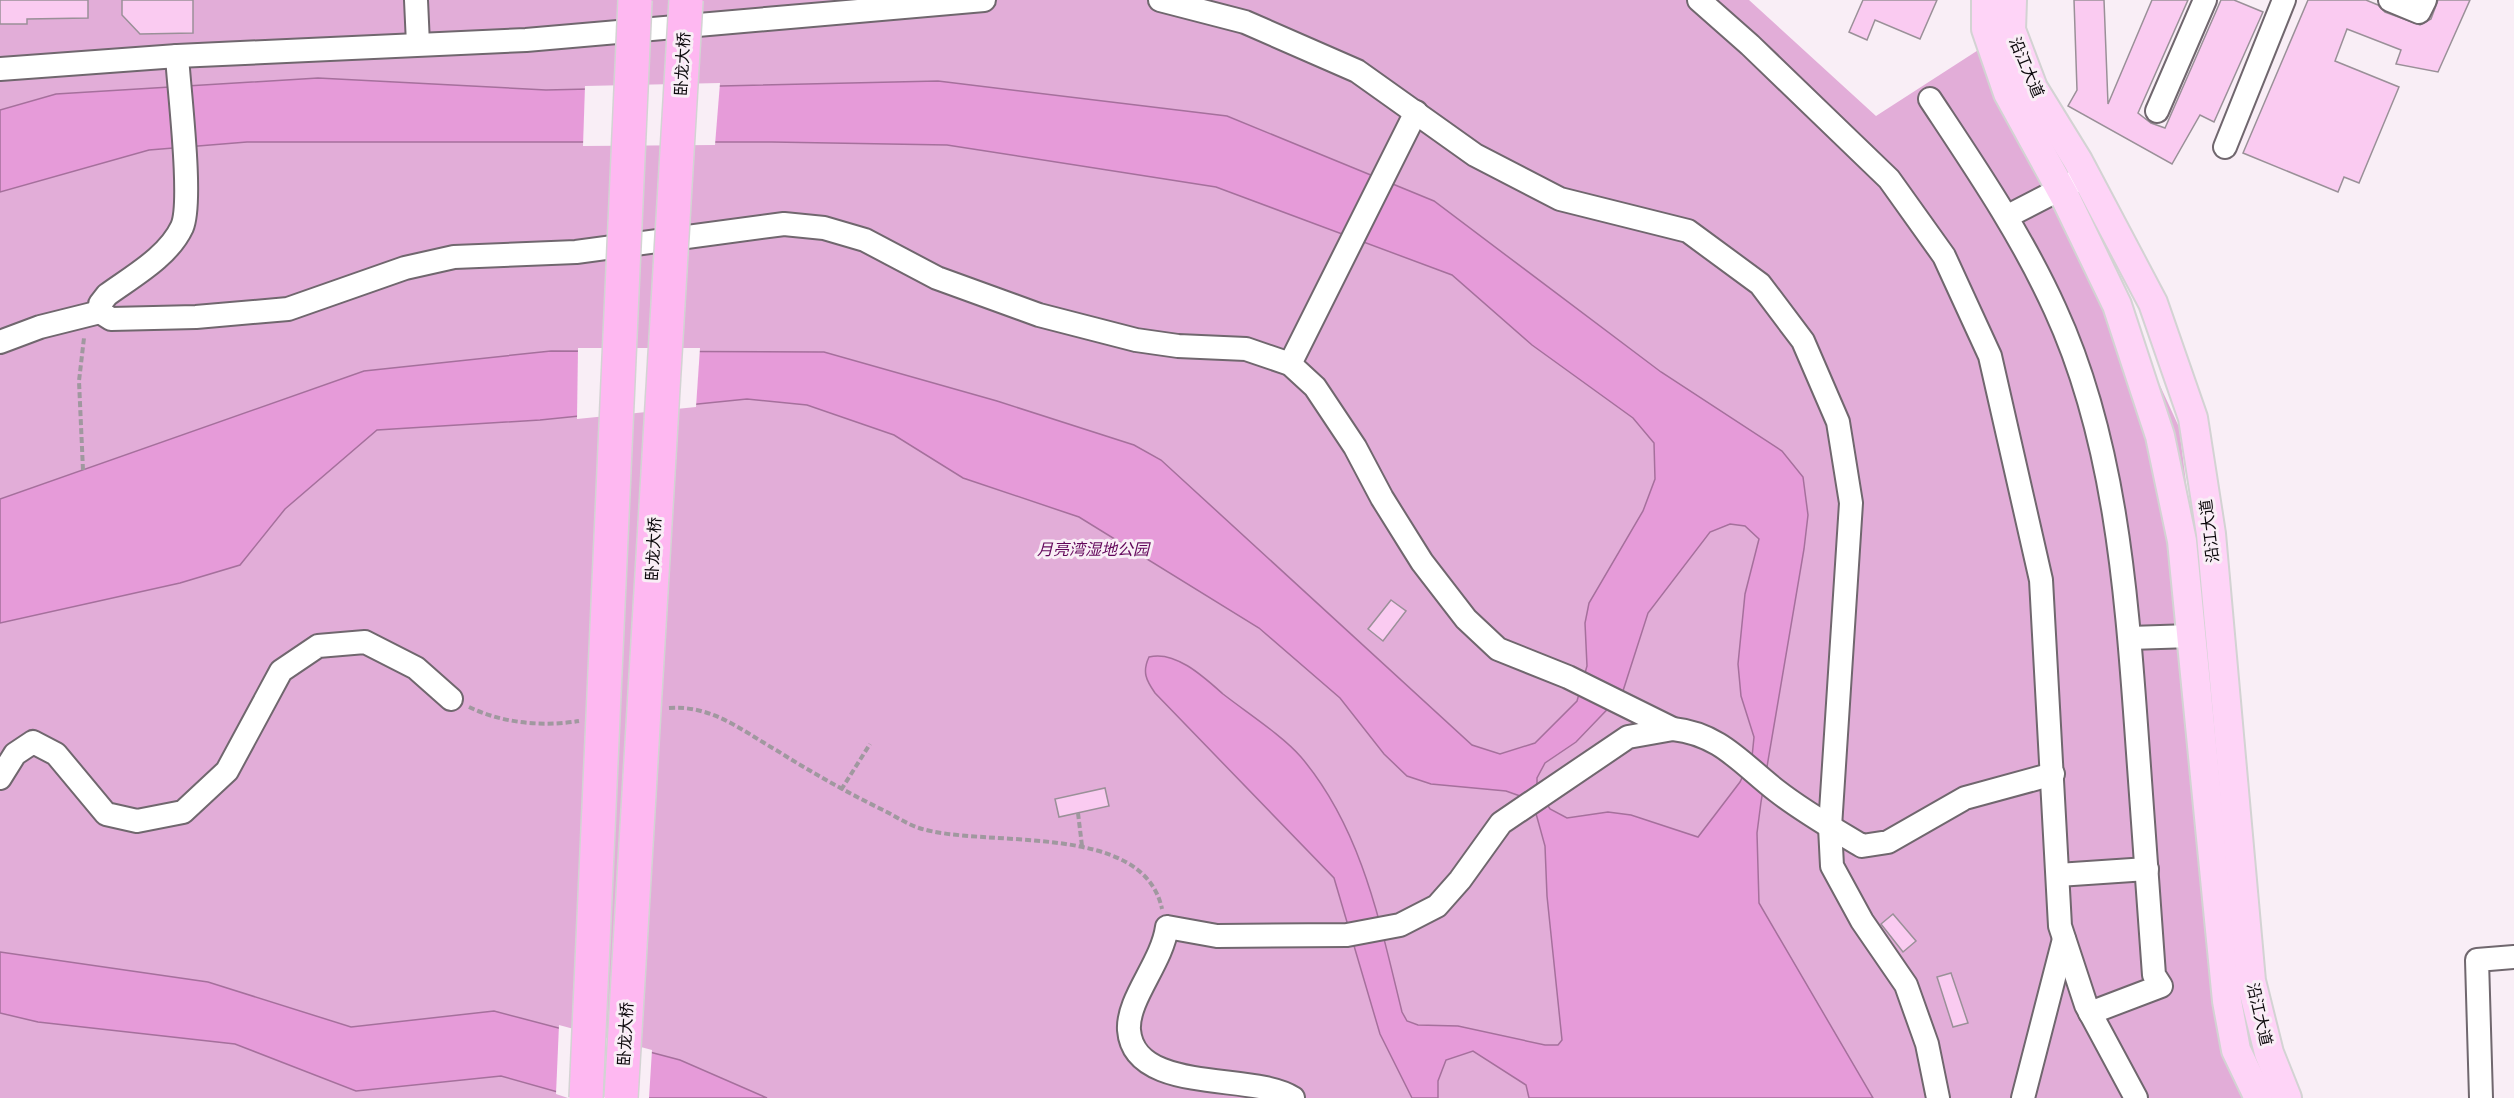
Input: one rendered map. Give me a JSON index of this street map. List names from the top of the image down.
{
  "streets": {
    "highway": ["卧龙大桥"],
    "main road": ["沿江大道"]
  },
  "parks": ["月亮湾湿地公园"]
}
